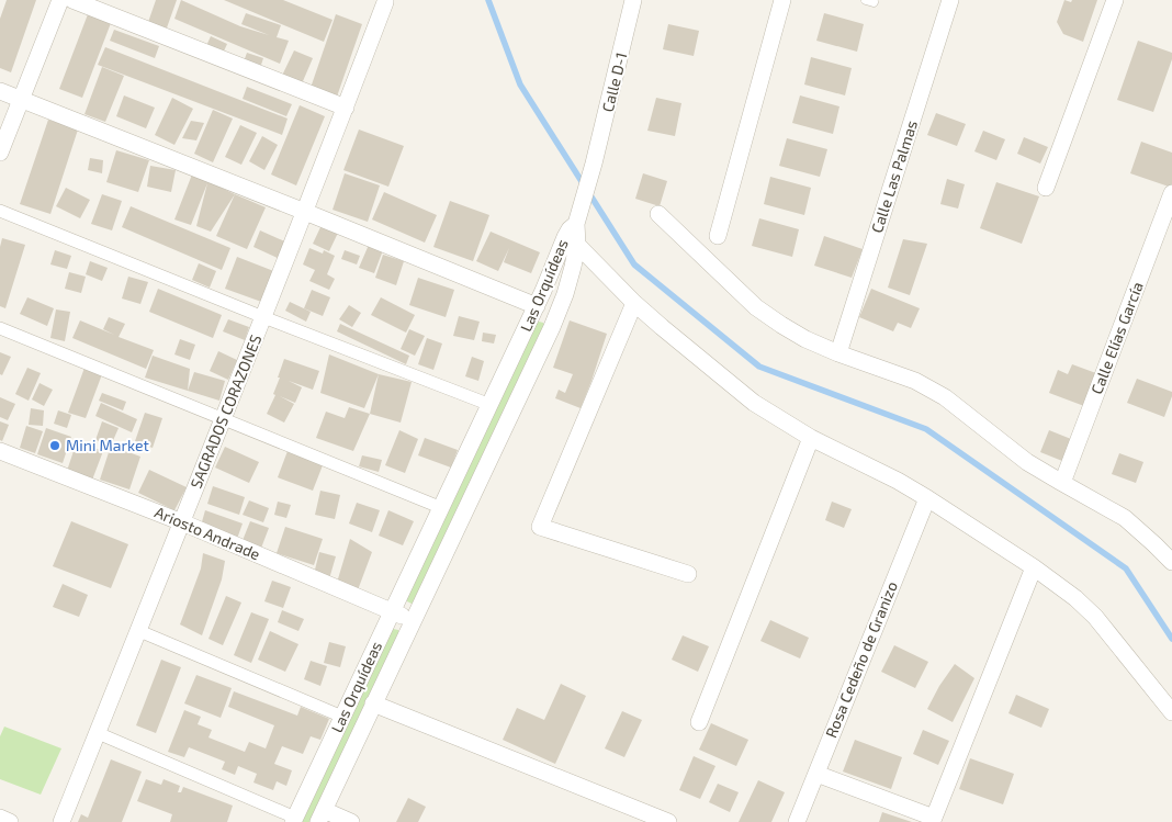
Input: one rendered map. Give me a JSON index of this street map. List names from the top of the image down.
{
  "streets": {
    "street": [
      "Calle D-1",
      "Calle Las Palmas",
      "Las Orquídeas",
      "Calle Elías García",
      "SAGRADOS CORAZONES",
      "Ariosto Andrade",
      "Rosa Cedeño de Granizo"
    ]
  },
  "crossings": [
    ["Calle D-1", "Las Orquídeas"],
    ["Las Orquídeas", "Ariosto Andrade"],
    ["SAGRADOS CORAZONES", "Ariosto Andrade"]
  ],
  "places": ["Mini Market"]
}
